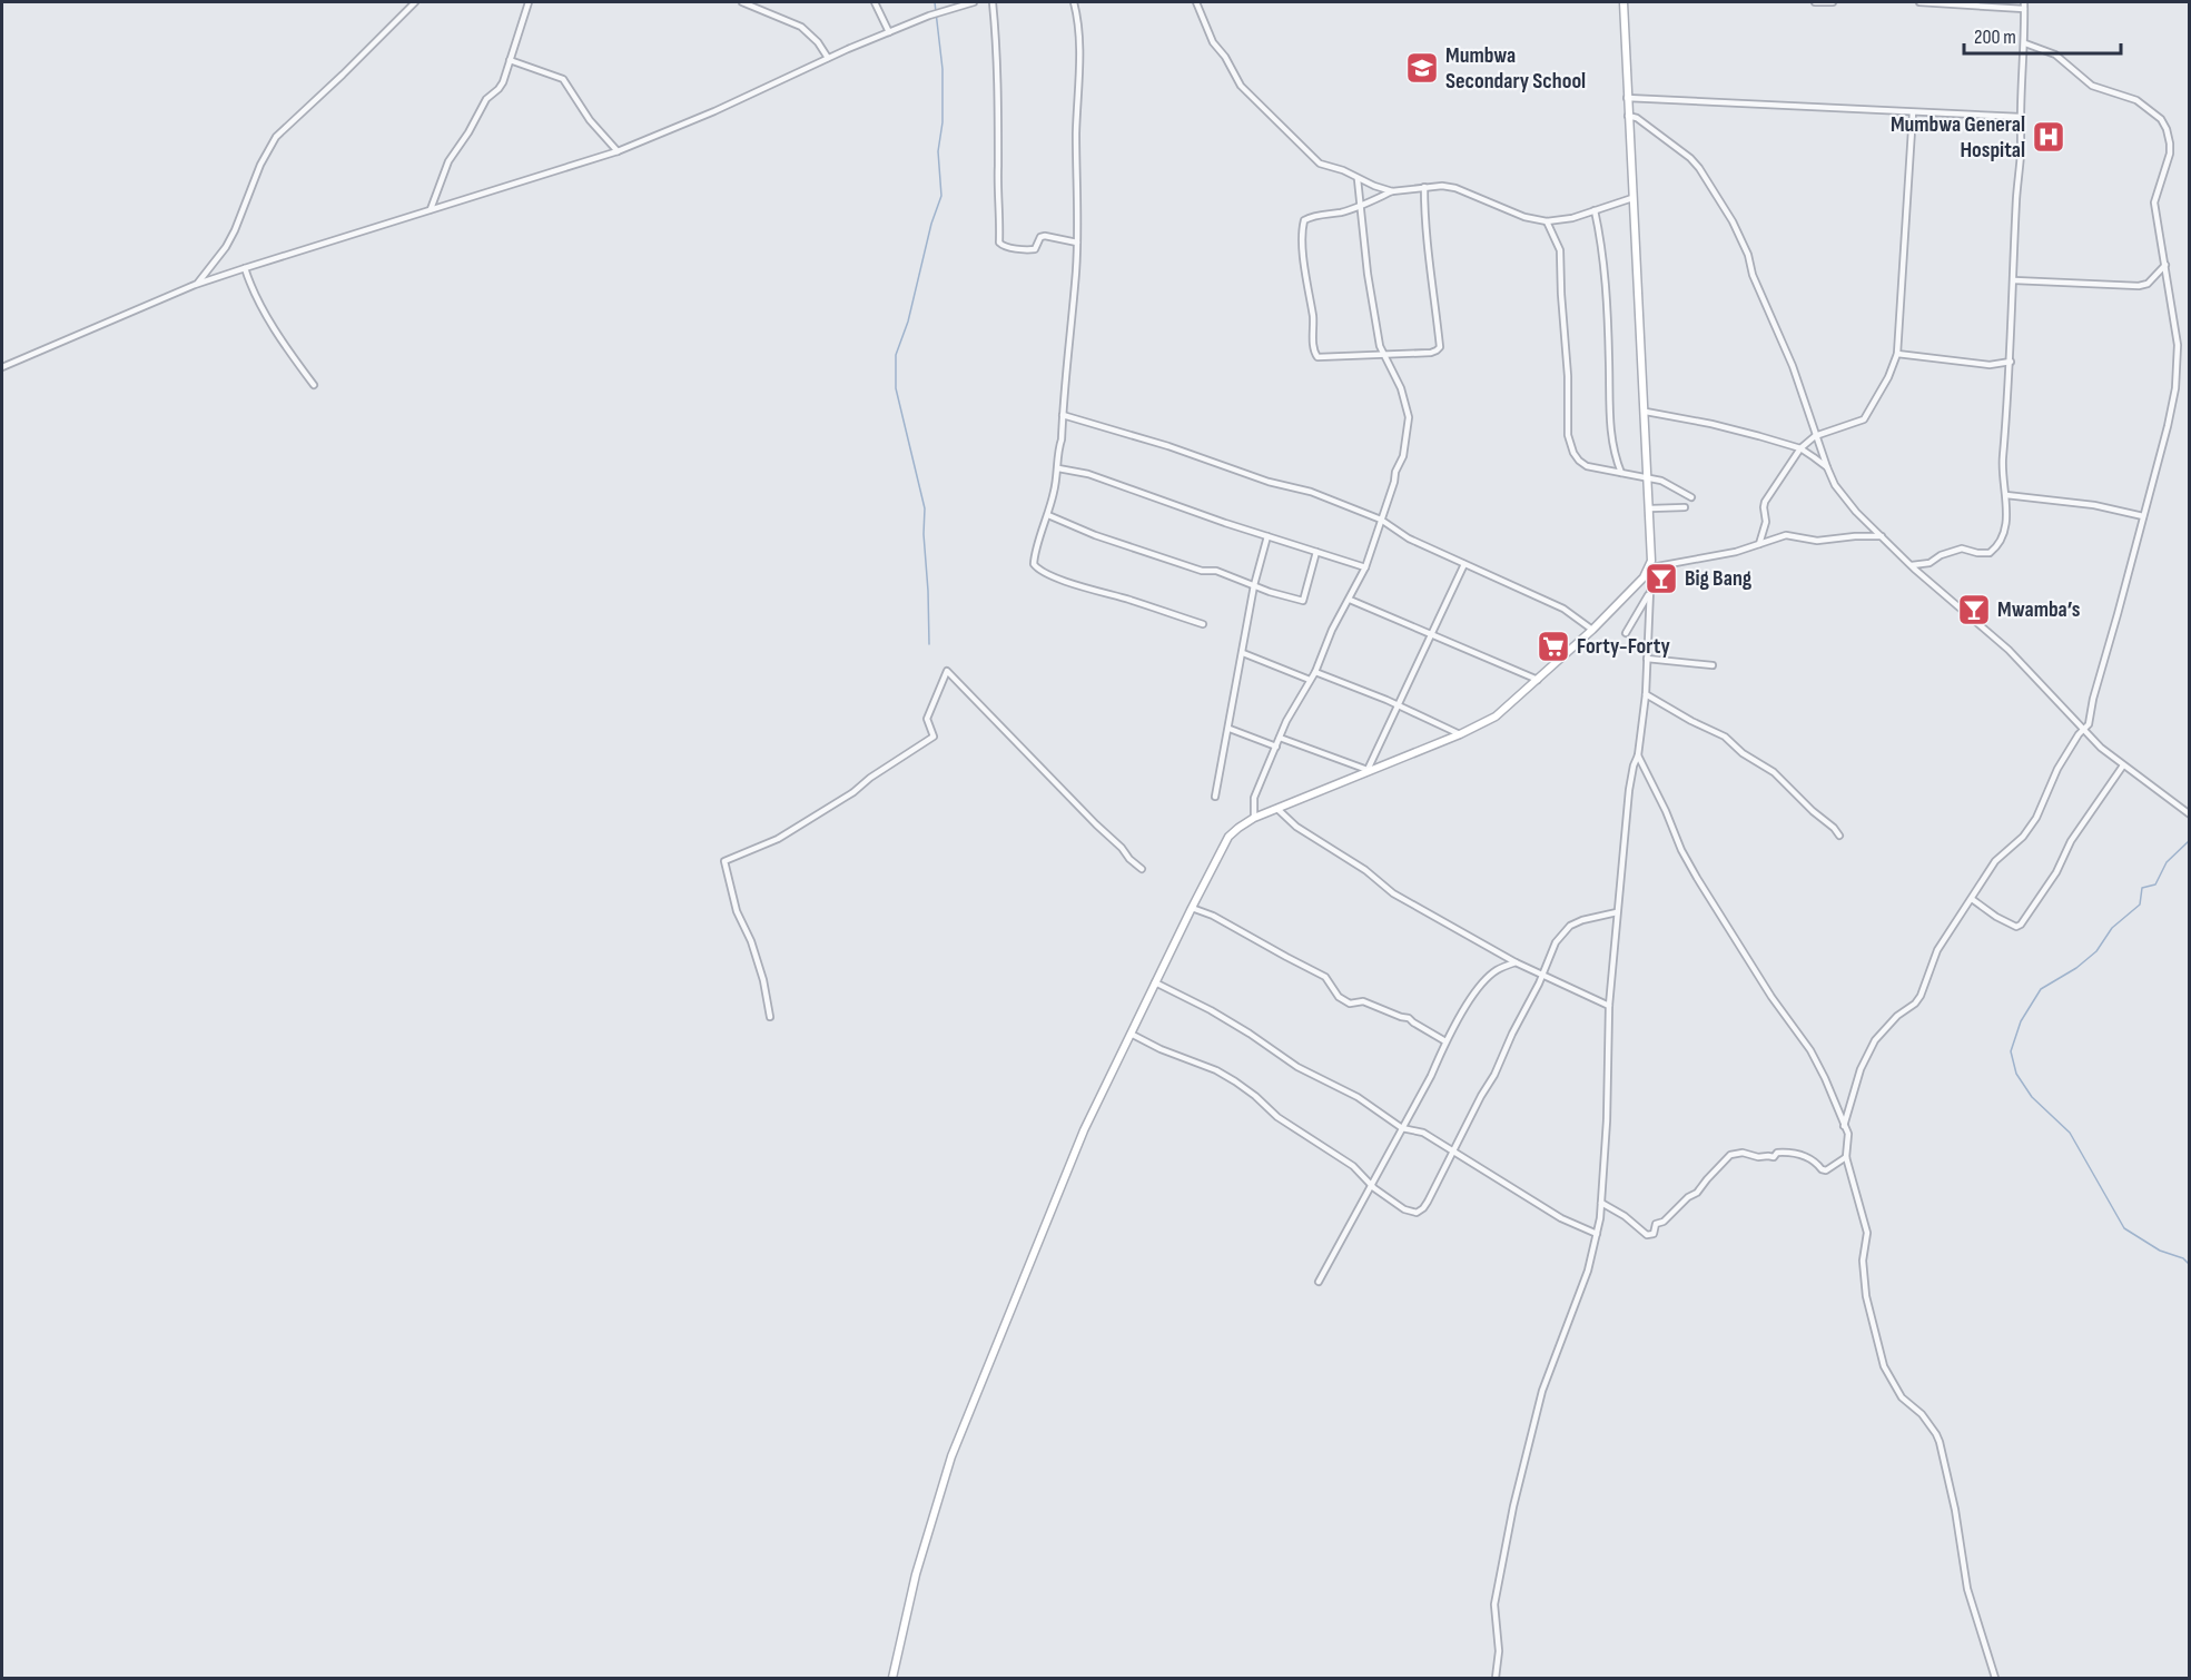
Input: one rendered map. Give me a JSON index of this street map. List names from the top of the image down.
{
  "places": {
    "school or university": ["Mumbwa Secondary School"],
    "hospital": ["Mumbwa General Hospital"],
    "bar": ["Big Bang", "Mwamba’s"],
    "supermarket": ["Forty-Forty"]
  },
  "scale_bar": "200 m"
}
